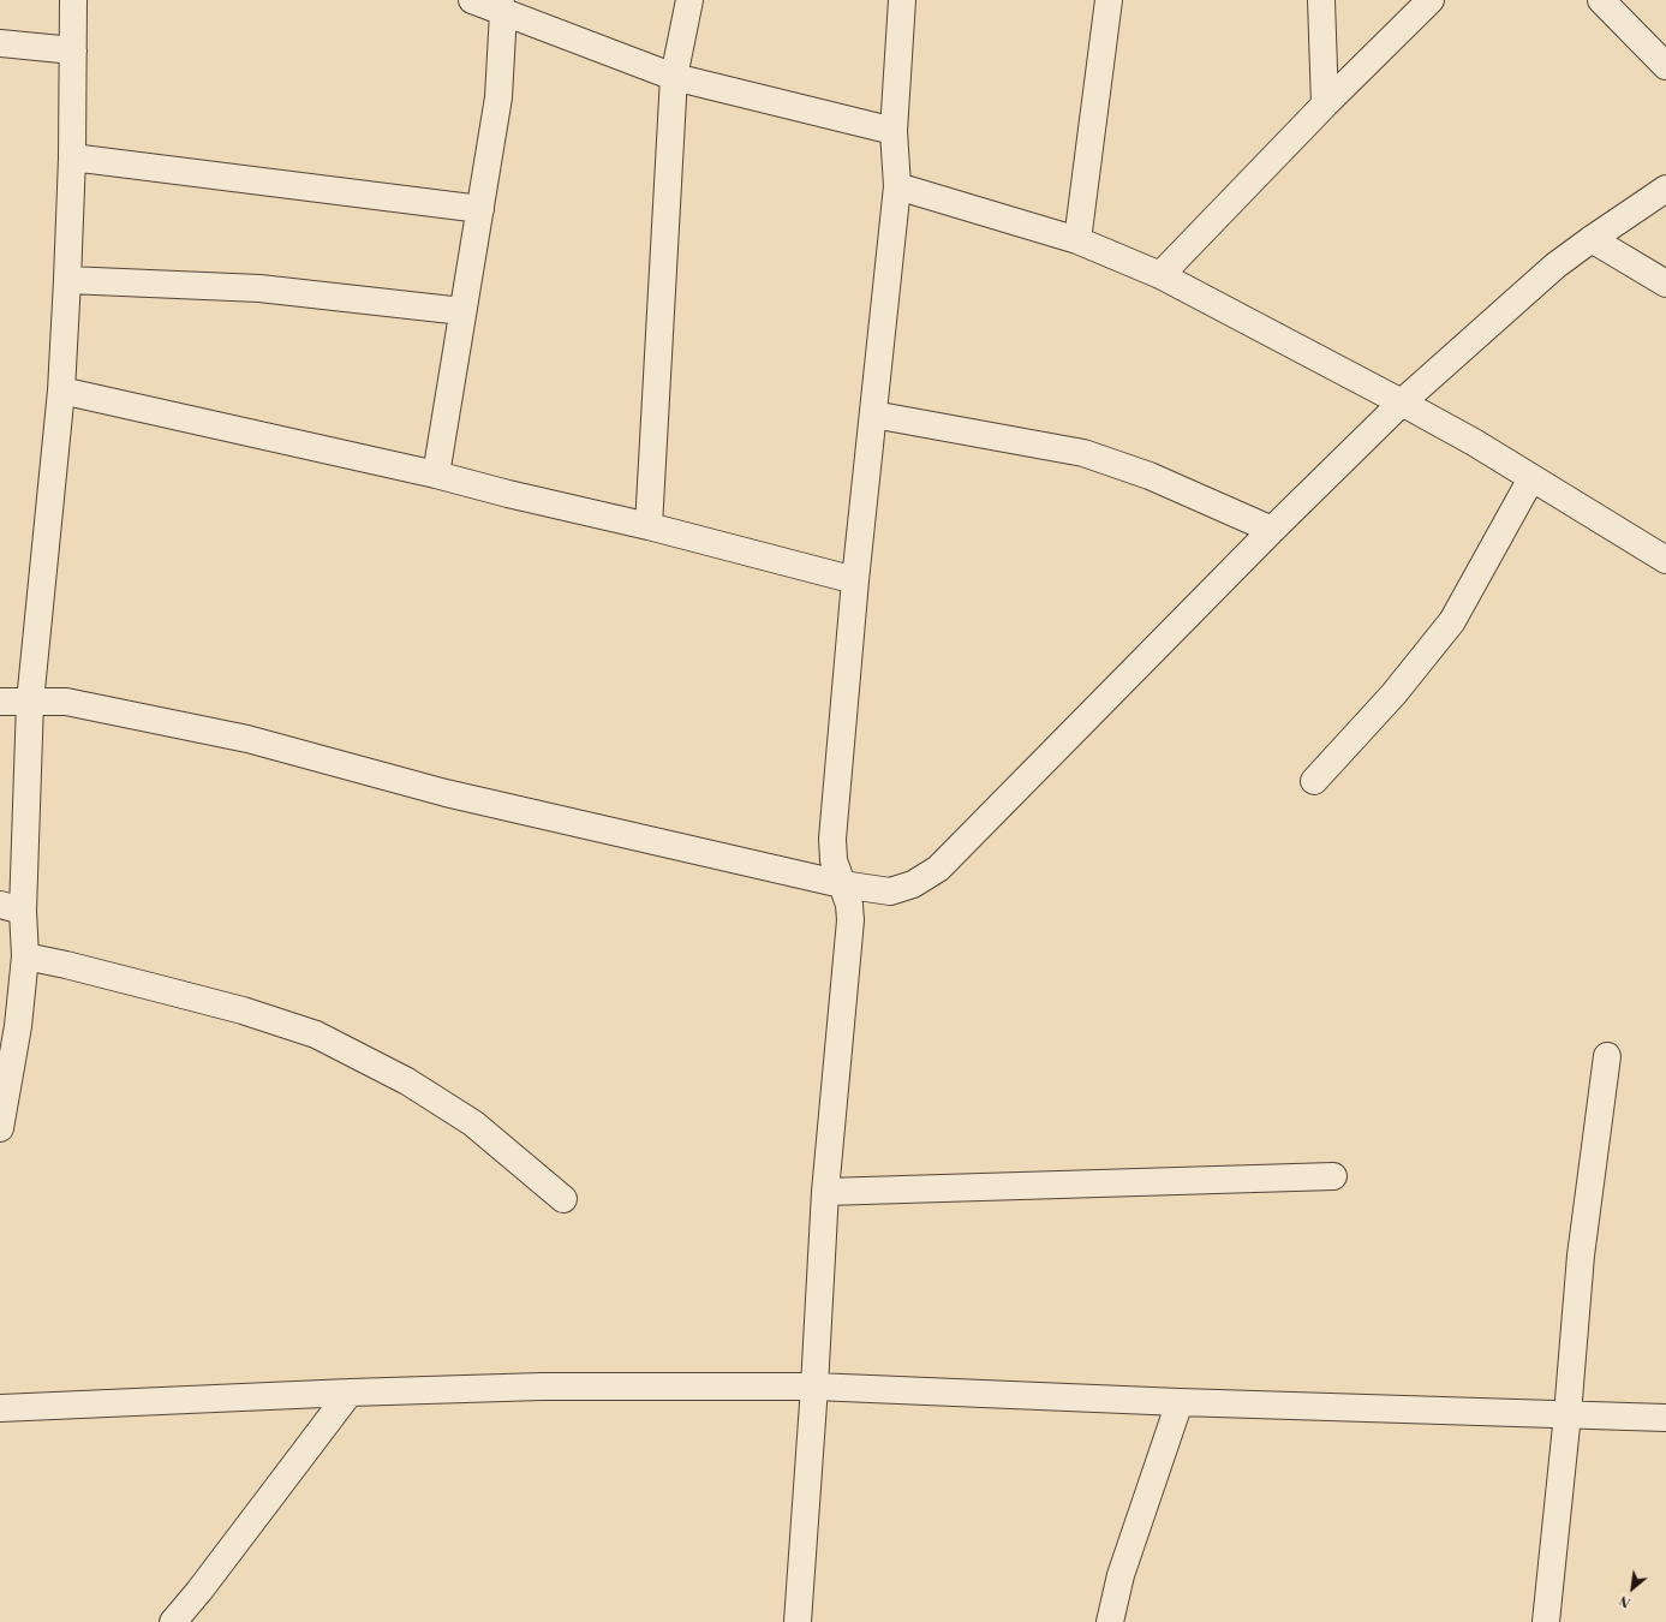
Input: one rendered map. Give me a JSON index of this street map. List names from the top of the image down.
{
  "north": "bottom left"
}
